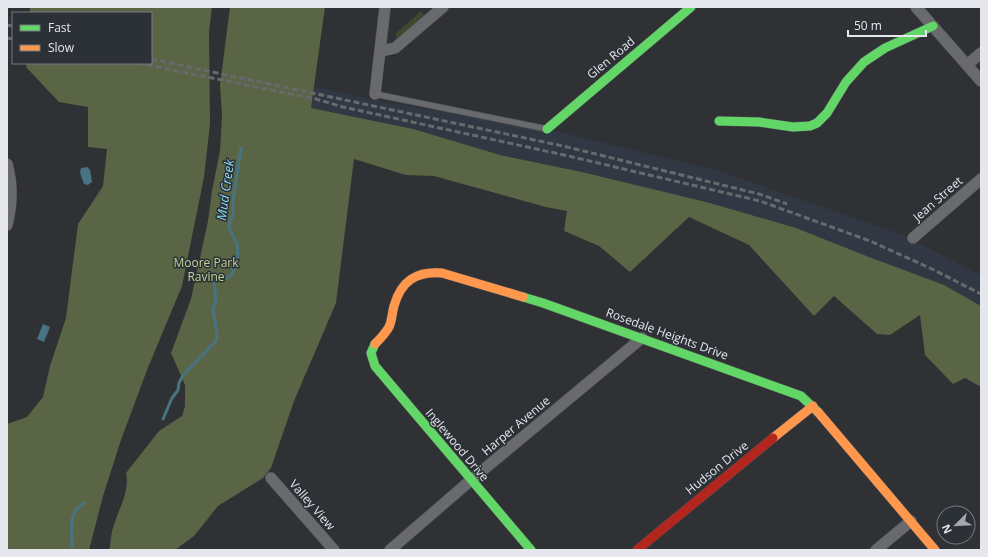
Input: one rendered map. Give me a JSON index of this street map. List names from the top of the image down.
{
  "streets": {
    "street": [
      "Glen Road",
      "Jean Street",
      "Rosedale Heights Drive",
      "Harper Avenue",
      "Inglewood Drive",
      "Hudson Drive",
      "Valley View"
    ]
  },
  "crossings": [
    ["Rosedale Heights Drive", "Harper Avenue"],
    ["Rosedale Heights Drive", "Inglewood Drive"],
    ["Rosedale Heights Drive", "Hudson Drive"],
    ["Harper Avenue", "Inglewood Drive"]
  ],
  "water": ["Mud Creek"],
  "parks": ["Moore Park Ravine"],
  "legend": ["Fast", "Slow"],
  "scale_bar": "50 m",
  "north": "bottom left"
}
